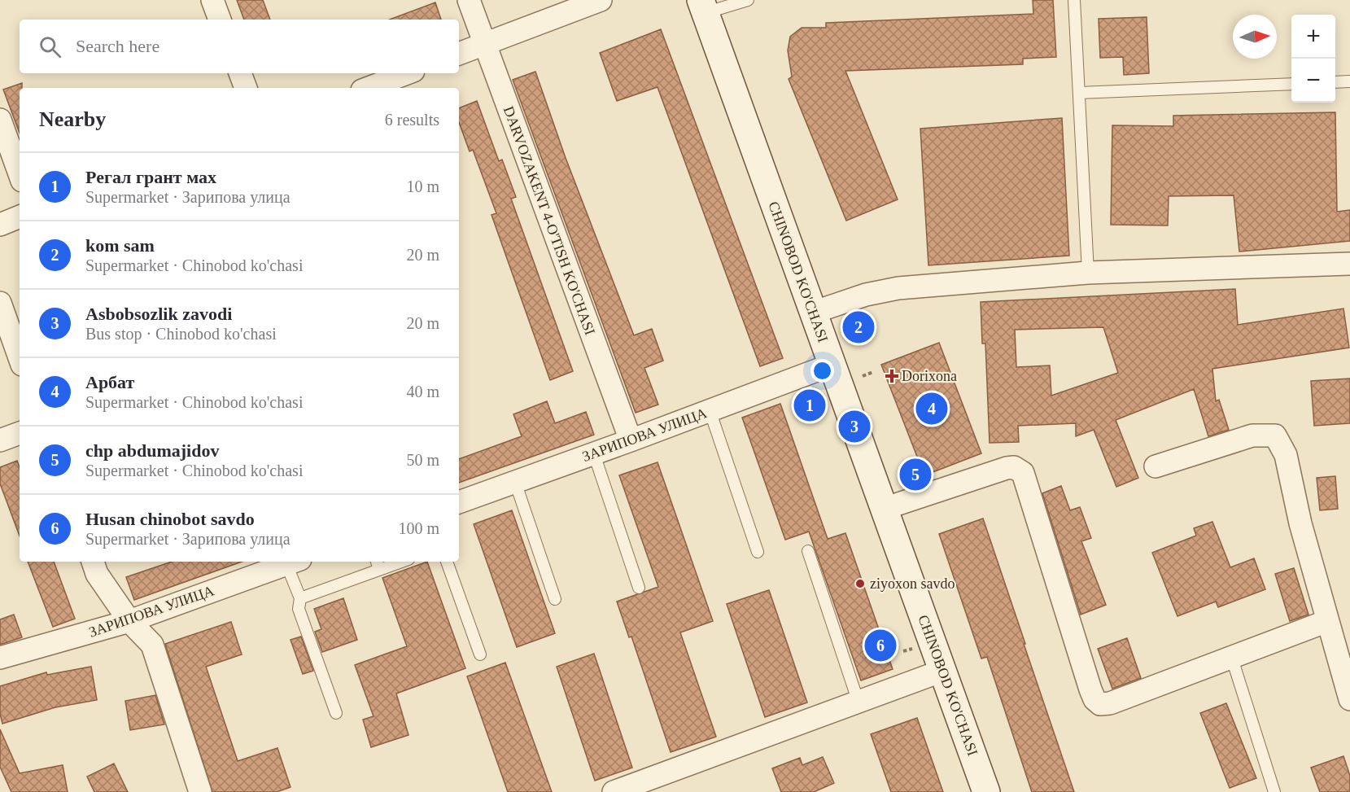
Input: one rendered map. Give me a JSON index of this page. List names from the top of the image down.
{
  "streets": {
    "main road": ["CHINOBOD KO'CHASI"],
    "street": ["DARVOZAKENT 4-O'TISH KO'CHASI", "ЗАРИПОВА УЛИЦА"]
  },
  "crossings": [
    ["DARVOZAKENT 4-O'TISH KO'CHASI", "ЗАРИПОВА УЛИЦА"],
    ["CHINOBOD KO'CHASI", "ЗАРИПОВА УЛИЦА"]
  ],
  "places": {
    "health": ["Dorixona"],
    "other": ["ziyoxon savdo"]
  },
  "north": "right",
  "page": {
    "map_buttons": ["+", "−"],
    "search": "Search here",
    "heading": ["Nearby", "6 results"],
    "list": [
      {
        "mark": "1",
        "name": "Регал грант мах",
        "note": "Supermarket · Зарипова улица",
        "value": "10 m"
      },
      {
        "mark": "2",
        "name": "kom sam",
        "note": "Supermarket · Chinobod ko'chasi",
        "value": "20 m"
      },
      {
        "mark": "3",
        "name": "Asbobsozlik zavodi",
        "note": "Bus stop · Chinobod ko'chasi",
        "value": "20 m"
      },
      {
        "mark": "4",
        "name": "Арбат",
        "note": "Supermarket · Chinobod ko'chasi",
        "value": "40 m"
      },
      {
        "mark": "5",
        "name": "chp abdumajidov",
        "note": "Supermarket · Chinobod ko'chasi",
        "value": "50 m"
      },
      {
        "mark": "6",
        "name": "Husan chinobot savdo",
        "note": "Supermarket · Зарипова улица",
        "value": "100 m"
      }
    ],
    "pins": [
      "2",
      "1",
      "4",
      "3",
      "5",
      "6"
    ]
  }
}
